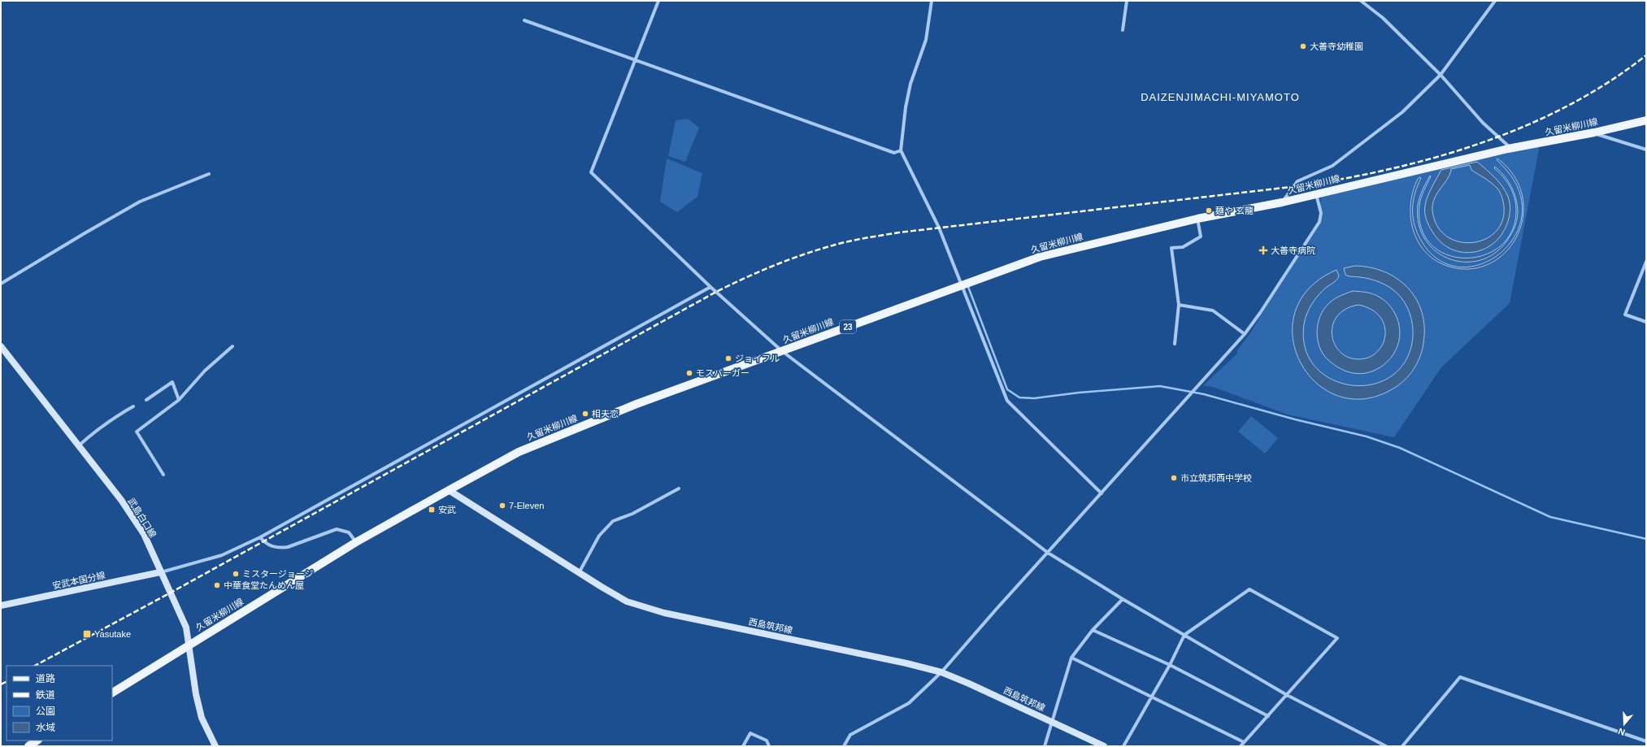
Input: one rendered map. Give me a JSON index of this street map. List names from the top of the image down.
{
  "streets": {
    "main road": [
      "久留米柳川線",
      "23",
      "武島白口線",
      "安武本国分線",
      "西島筑邦線"
    ]
  },
  "crossings": [
    ["久留米柳川線", "武島白口線"],
    ["久留米柳川線", "西島筑邦線"],
    ["武島白口線", "安武本国分線"]
  ],
  "districts": ["DAIZENJIMACHI-MIYAMOTO"],
  "places": {
    "other": [
      "大善寺幼稚園",
      "麺や 玄龍",
      "ジョイフル",
      "モスバーガー",
      "相夫恋",
      "市立筑邦西中学校",
      "7-Eleven",
      "ミスタージョージ",
      "中華食堂たんめん屋"
    ],
    "health": ["大善寺病院"],
    "transit": ["安武", "Yasutake"]
  },
  "legend": [
    "道路",
    "鉄道",
    "公園",
    "水域"
  ],
  "north": "bottom"
}
